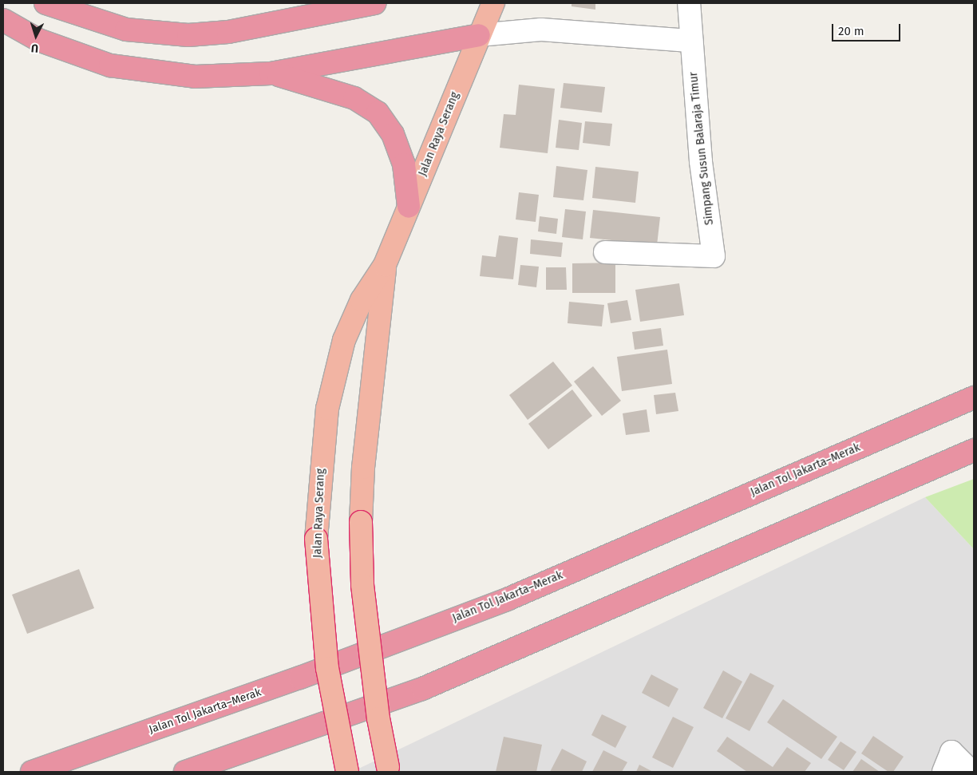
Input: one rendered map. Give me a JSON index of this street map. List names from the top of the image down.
{
  "streets": {
    "highway": ["Jalan Raya Serang", "Jalan Tol Jakarta–Merak"],
    "street": ["Simpang Susun Balaraja Timur"]
  },
  "scale_bar": "20 m",
  "north": "bottom"
}
